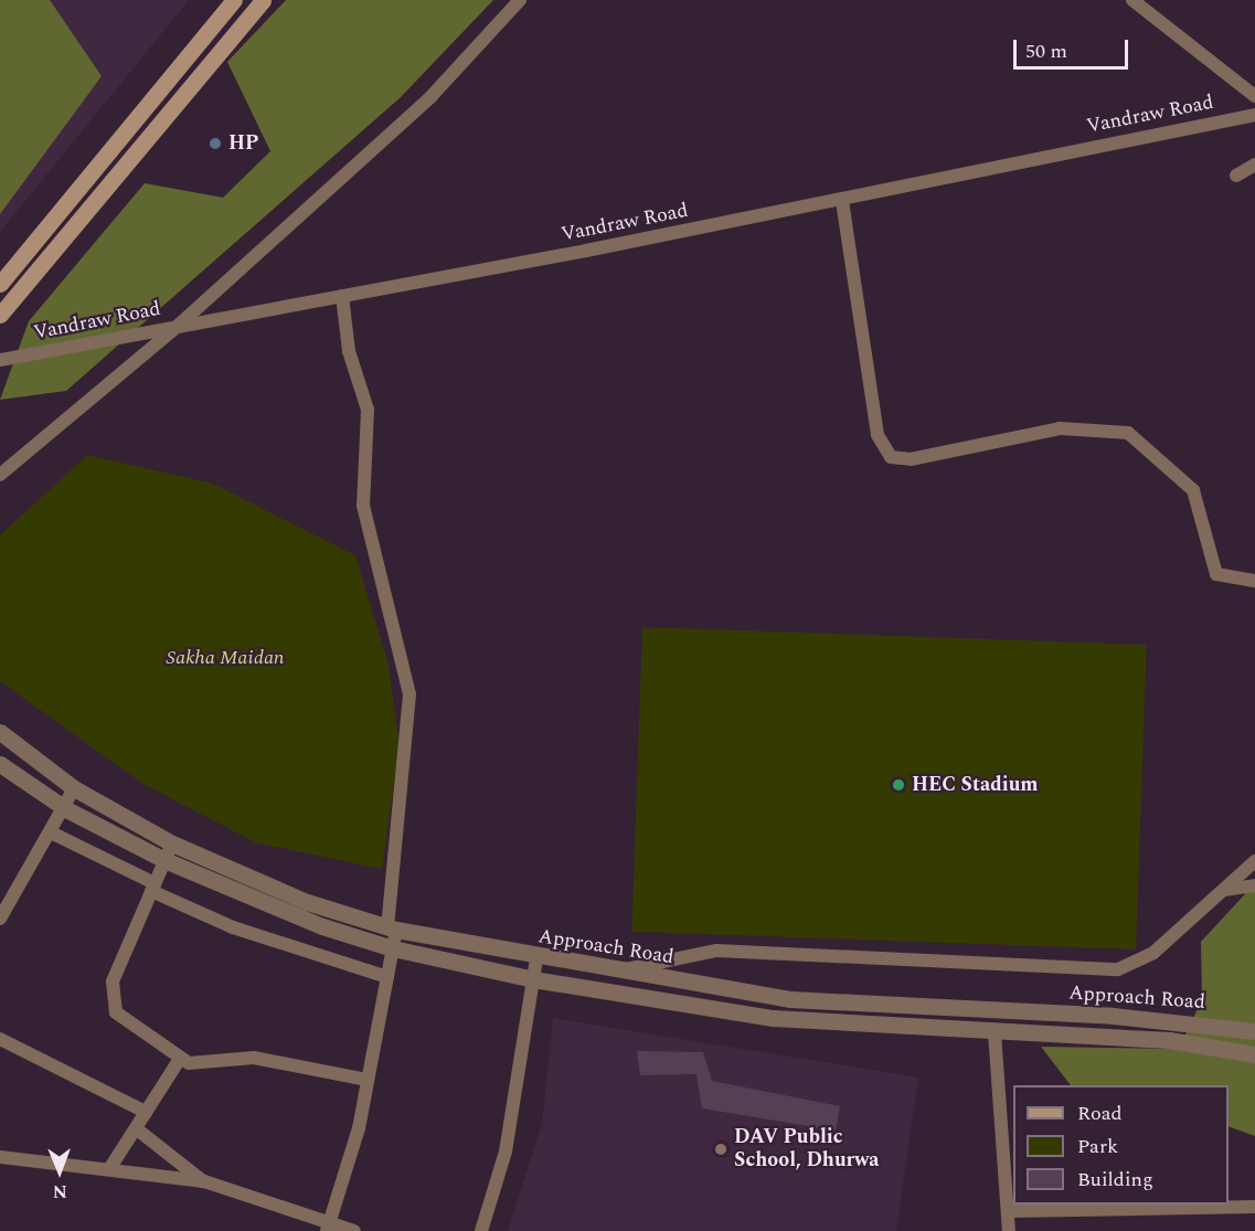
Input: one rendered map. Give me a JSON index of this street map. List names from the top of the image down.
{
  "streets": {
    "street": ["Vandraw Road", "Approach Road"]
  },
  "parks": ["Sakha Maidan"],
  "places": ["HP", "HEC Stadium", "DAV Public School, Dhurwa"],
  "legend": ["Road", "Park", "Building"],
  "scale_bar": "50 m",
  "north": "bottom"
}
